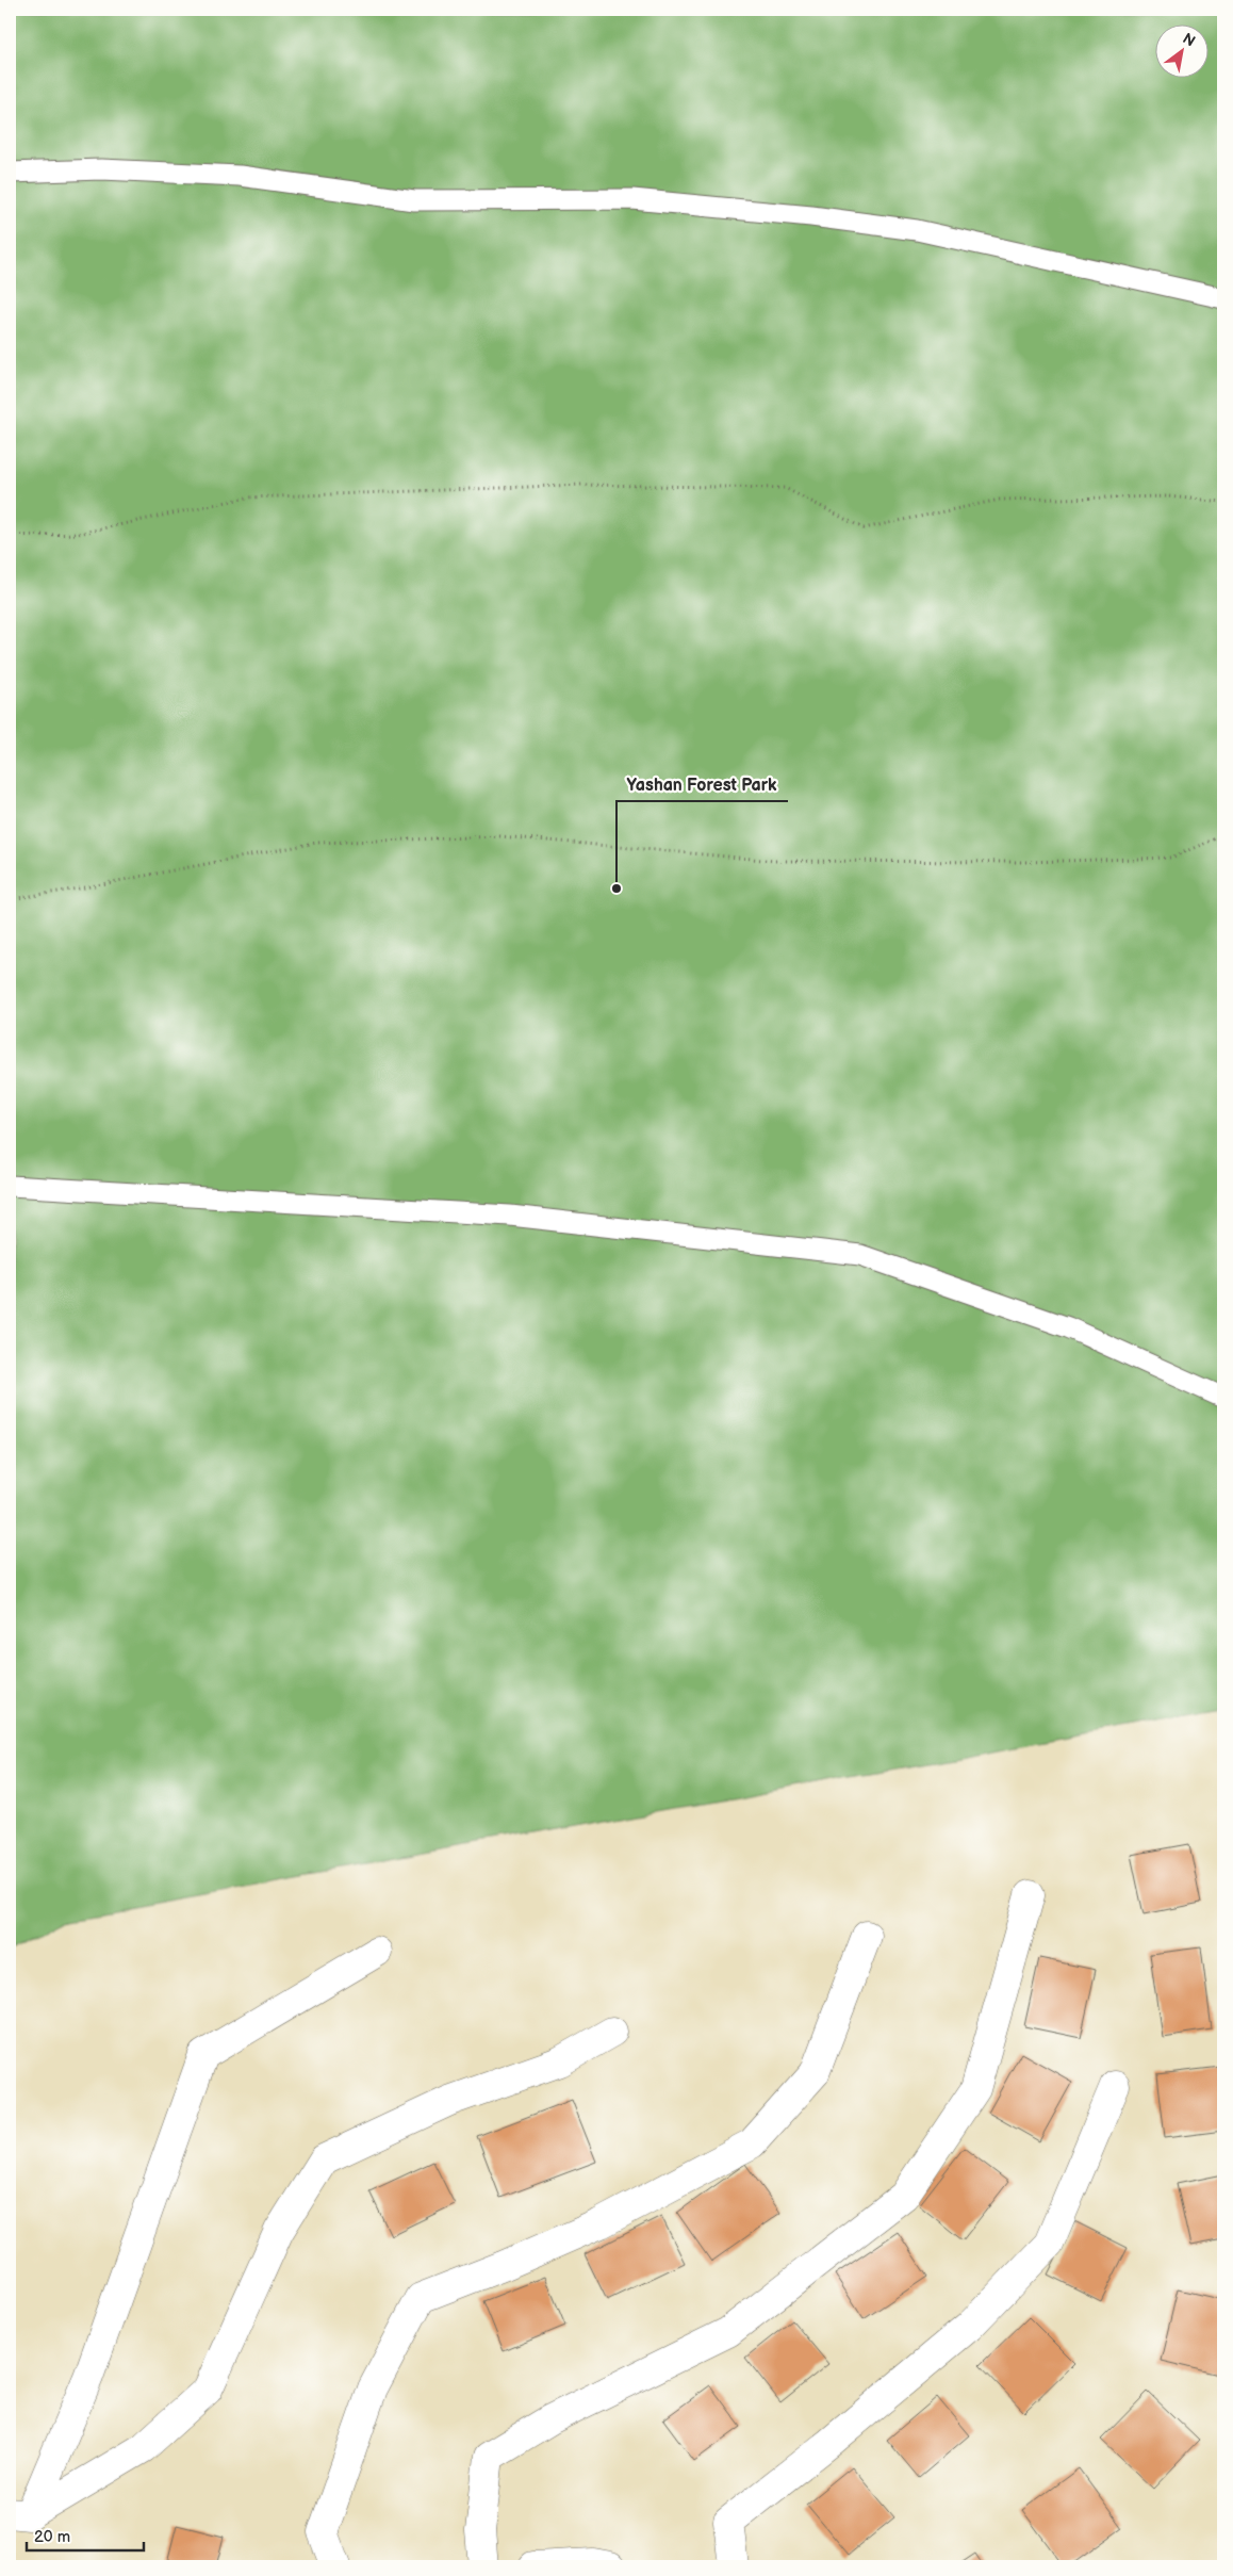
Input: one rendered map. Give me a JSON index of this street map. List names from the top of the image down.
{
  "places": ["Yashan Forest Park"],
  "scale_bar": "20 m",
  "north": "top right"
}
